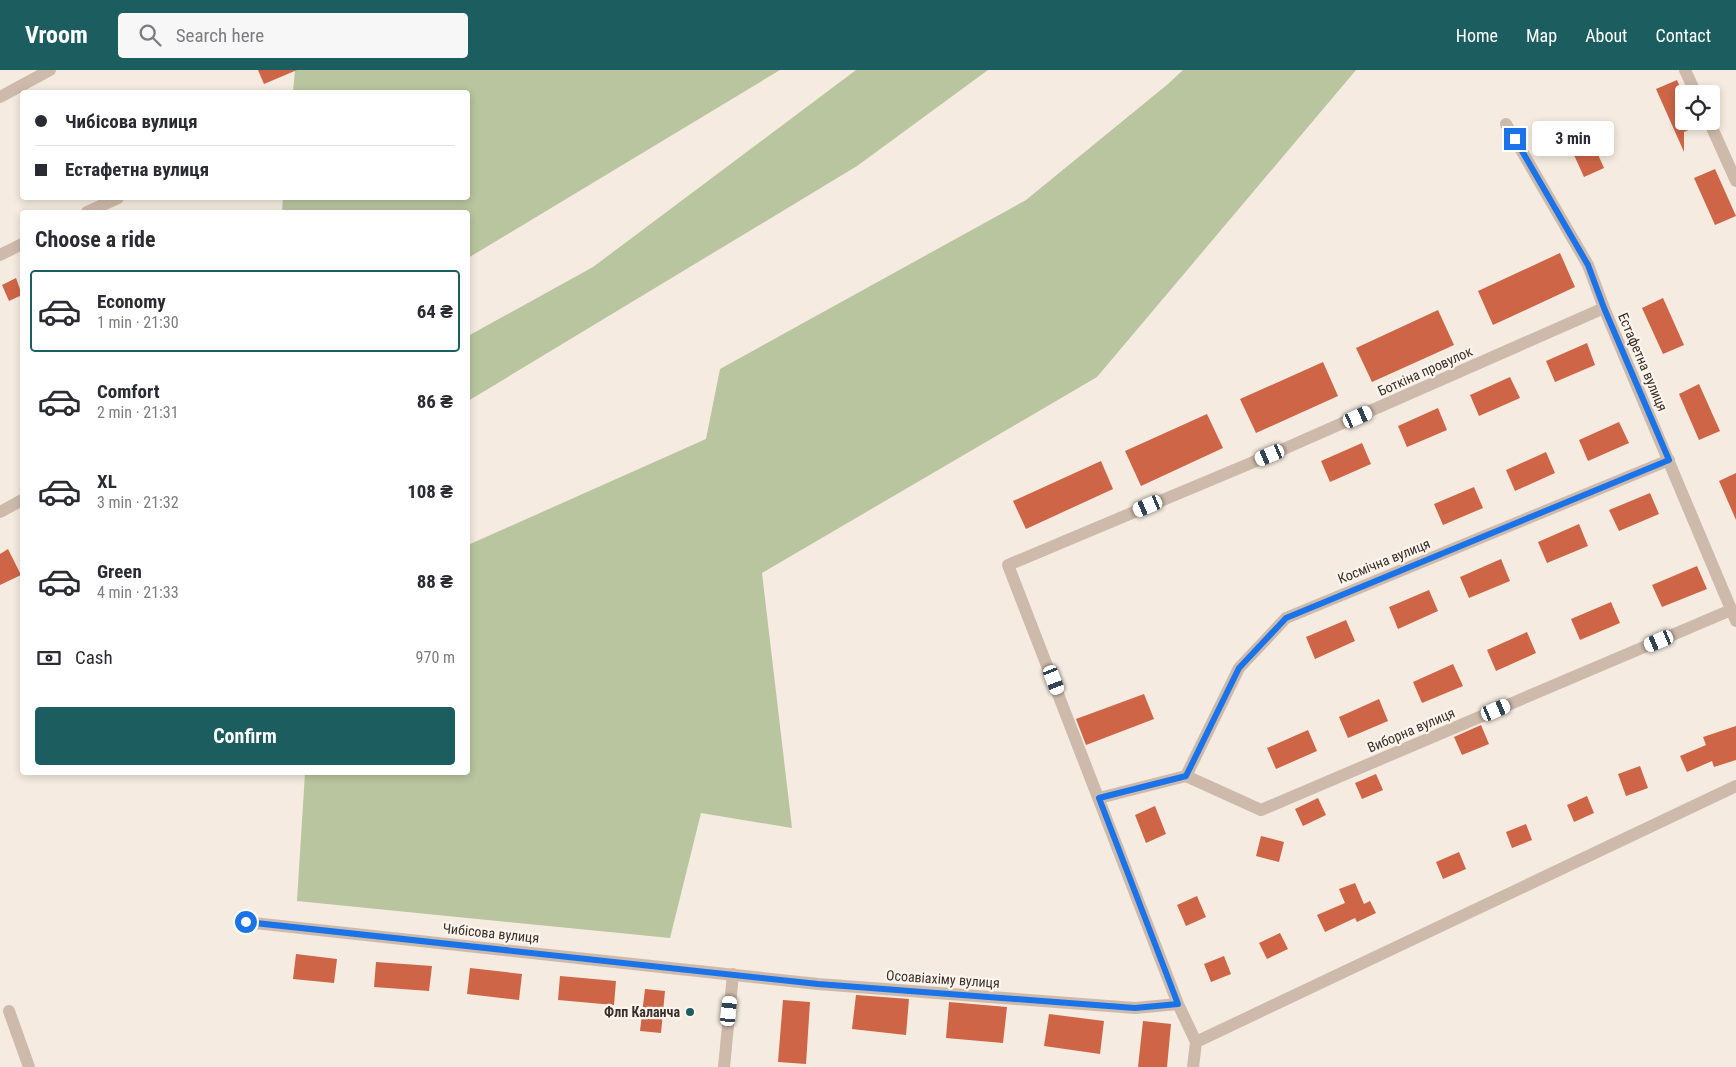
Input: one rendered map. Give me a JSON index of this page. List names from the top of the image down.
{
  "streets": {
    "street": [
      "Естафетна вулиця",
      "Боткіна провулок",
      "Космічна вулиця",
      "Виборна вулиця",
      "Чибісова вулиця",
      "Осоавіахіму вулиця"
    ]
  },
  "crossings": [
    ["Естафетна вулиця", "Боткіна провулок"],
    ["Естафетна вулиця", "Космічна вулиця"],
    ["Естафетна вулиця", "Виборна вулиця"],
    ["Космічна вулиця", "Виборна вулиця"],
    ["Чибісова вулиця", "Осоавіахіму вулиця"]
  ],
  "places": ["Флп Каланча"],
  "page": {
    "header": "Vroom",
    "search": "Search here",
    "nav": [
      "Home",
      "Map",
      "About",
      "Contact"
    ],
    "banner": ["Чибісова вулиця", "Естафетна вулиця"],
    "bubble": "3 min",
    "heading": "Choose a ride",
    "list": [
      {
        "name": "Economy",
        "note": "1 min · 21:30",
        "value": "64 ₴"
      },
      {
        "name": "Comfort",
        "note": "2 min · 21:31",
        "value": "86 ₴"
      },
      {
        "name": "XL",
        "note": "3 min · 21:32",
        "value": "108 ₴"
      },
      {
        "name": "Green",
        "note": "4 min · 21:33",
        "value": "88 ₴"
      }
    ],
    "pay": ["Cash", "970 m"],
    "buttons": "Confirm"
  }
}
